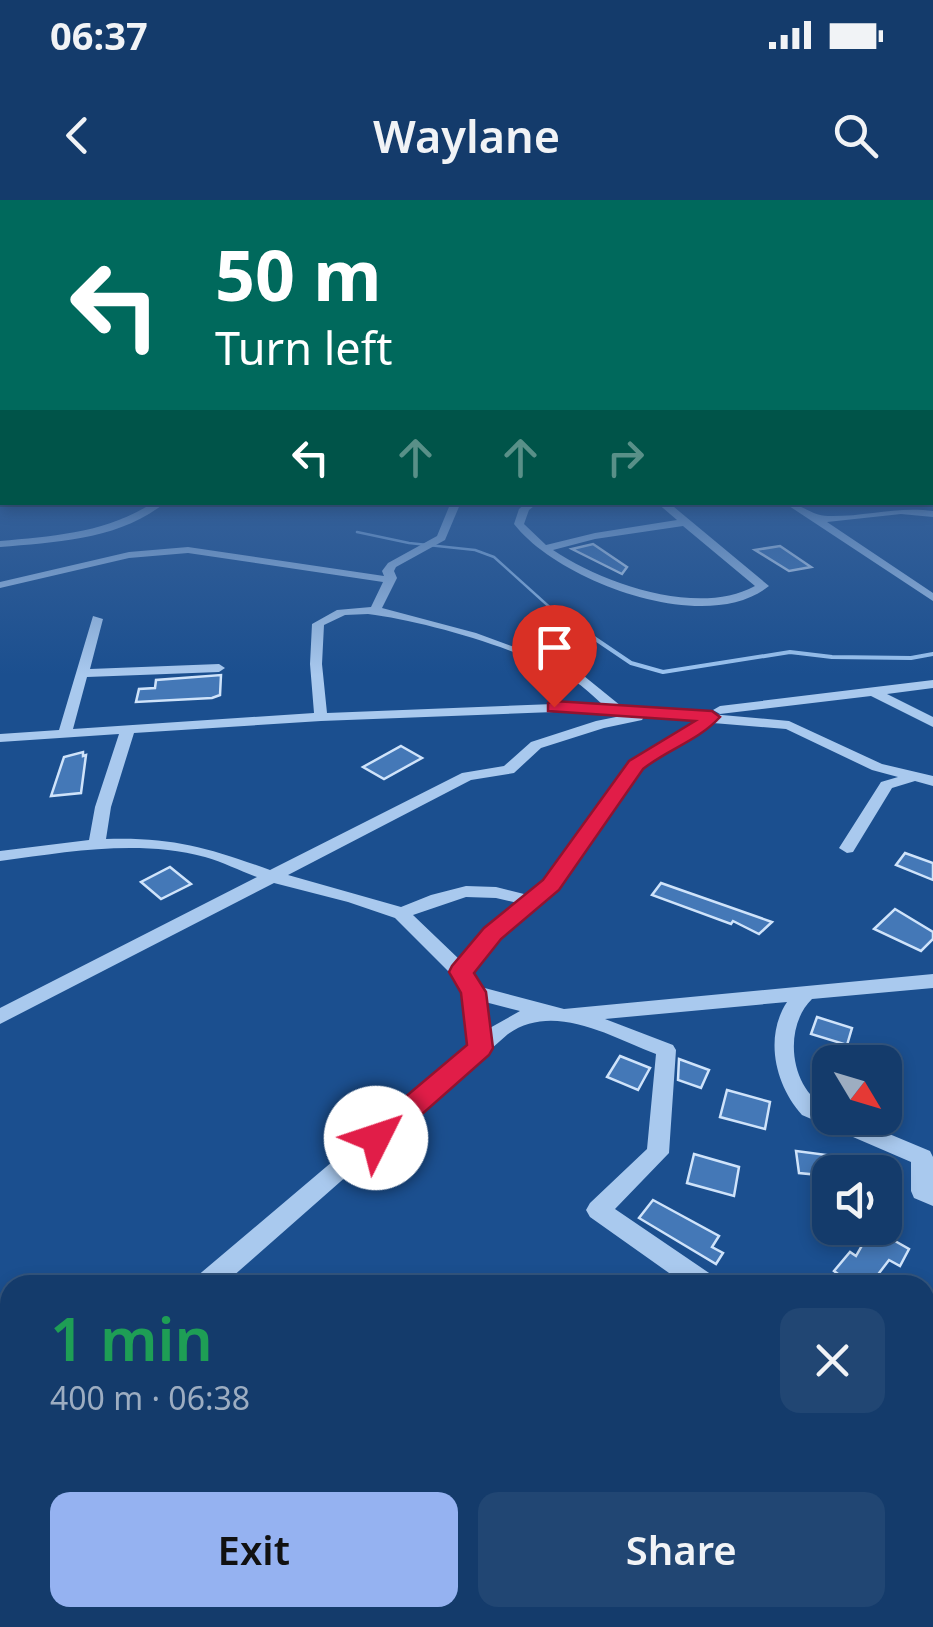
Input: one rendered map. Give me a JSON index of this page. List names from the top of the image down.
{
  "north": "bottom right",
  "page": {
    "status": "06:37",
    "header": "Waylane",
    "turn": ["50 m", "Turn left"],
    "heading": ["1 min", "400 m · 06:38"],
    "buttons": ["Exit", "Share"]
  }
}
